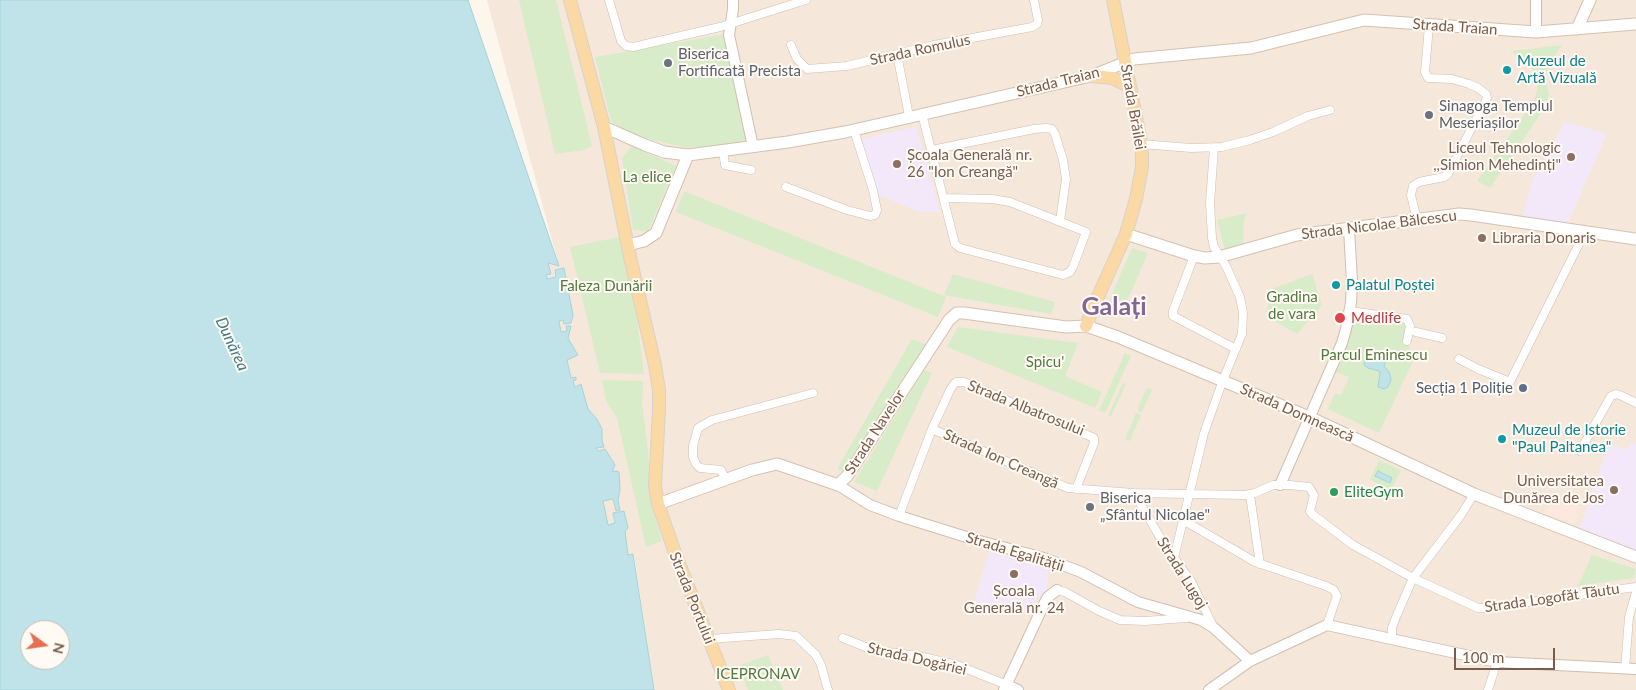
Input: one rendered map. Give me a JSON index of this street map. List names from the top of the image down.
{
  "streets": {
    "main road": [
      "Strada Traian",
      "Strada Brăilei",
      "Strada Nicolae Bălcescu",
      "Strada Domnească",
      "Strada Navelor",
      "Strada Portului"
    ],
    "street": [
      "Strada Romulus",
      "Strada Albatrosului",
      "Strada Ion Creangă",
      "Strada Egalității",
      "Strada Lugoj",
      "Strada Logofăt Tăutu",
      "Strada Dogăriei"
    ]
  },
  "crossings": [
    ["Strada Traian", "Strada Brăilei"],
    ["Strada Traian", "Strada Portului"],
    ["Strada Brăilei", "Strada Nicolae Bălcescu"],
    ["Strada Brăilei", "Strada Domnească"],
    ["Strada Albatrosului", "Strada Ion Creangă"],
    ["Strada Domnească", "Strada Navelor"],
    ["Strada Navelor", "Strada Egalității"],
    ["Strada Navelor", "Strada Portului"],
    ["Strada Ion Creangă", "Strada Egalității"],
    ["Strada Ion Creangă", "Strada Lugoj"],
    ["Strada Ion Creangă", "Strada Logofăt Tăutu"],
    ["Strada Egalității", "Strada Lugoj"]
  ],
  "districts": ["Galați"],
  "water": ["Dunărea"],
  "parks": [
    "La elice",
    "Faleza Dunării",
    "Gradina de vara",
    "Parcul Eminescu",
    "Spicu'",
    "ICEPRONAV"
  ],
  "places": [
    "Biserica Fortificată Precista",
    "Muzeul de Artă Vizuală",
    "Sinagoga Templul Meseriașilor",
    "Liceul Tehnologic ,,Simion Mehedinți\"",
    "Școala Generală nr. 26 \"Ion Creangă\"",
    "Libraria Donaris",
    "Palatul Poștei",
    "Medlife",
    "Secția 1 Poliție",
    "Muzeul de Istorie \"Paul Paltanea\"",
    "Universitatea Dunărea de Jos",
    "EliteGym",
    "Biserica „Sfântul Nicolae\"",
    "Școala Generală nr. 24"
  ],
  "scale_bar": "100 m",
  "north": "right"
}
